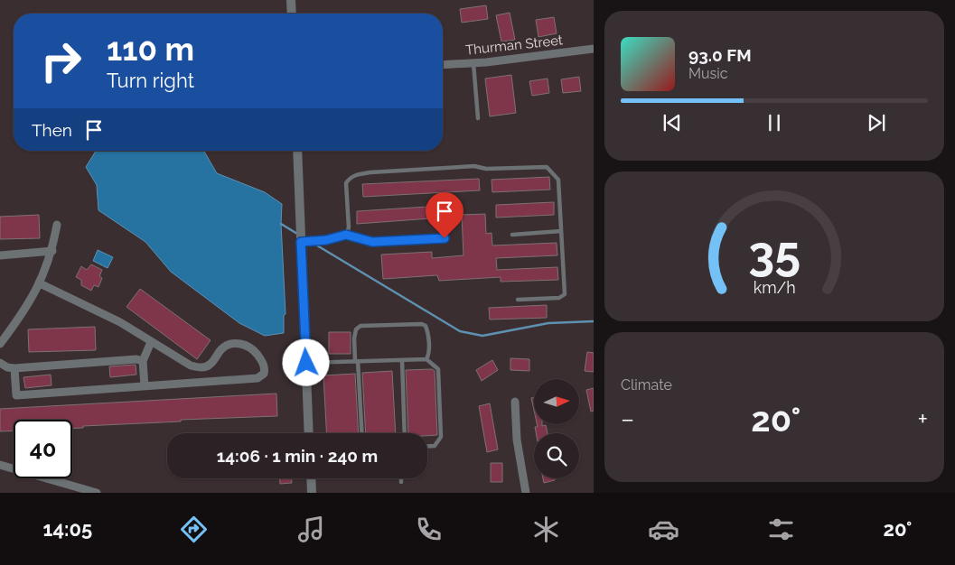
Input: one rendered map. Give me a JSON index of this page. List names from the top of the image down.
{
  "streets": {
    "street": ["Thurman Street"]
  },
  "north": "right",
  "page": {
    "turn": ["110 m", "Turn right"],
    "song": ["93.0 FM", "Music"],
    "then": "Then",
    "tile": "Climate",
    "heat": ["−", "20°", "+"],
    "limit": "40",
    "trip": "14:06 · 1 min · 240 m",
    "tabs": ["14:05", "20°"],
    "gauge": ["35", "km/h"]
  }
}
